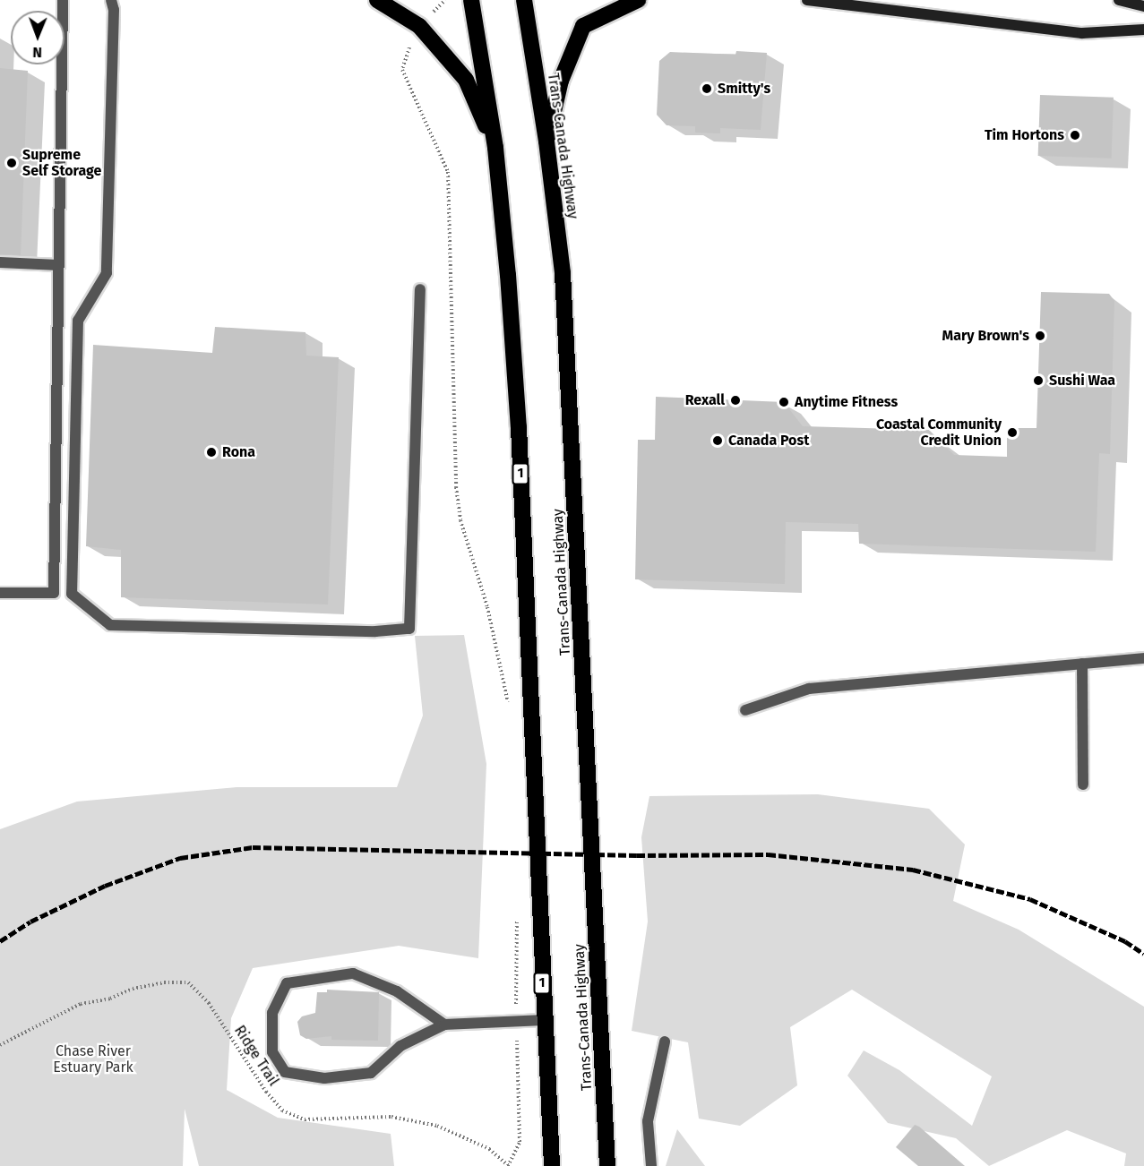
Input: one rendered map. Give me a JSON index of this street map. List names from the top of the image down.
{
  "streets": {
    "highway": ["Trans-Canada Highway", "1"],
    "path": ["Ridge Trail"]
  },
  "parks": ["Chase River Estuary Park"],
  "places": [
    "Smitty's",
    "Tim Hortons",
    "Supreme Self Storage",
    "Mary Brown's",
    "Sushi Waa",
    "Rexall",
    "Anytime Fitness",
    "Coastal Community Credit Union",
    "Canada Post",
    "Rona"
  ],
  "north": "bottom"
}
